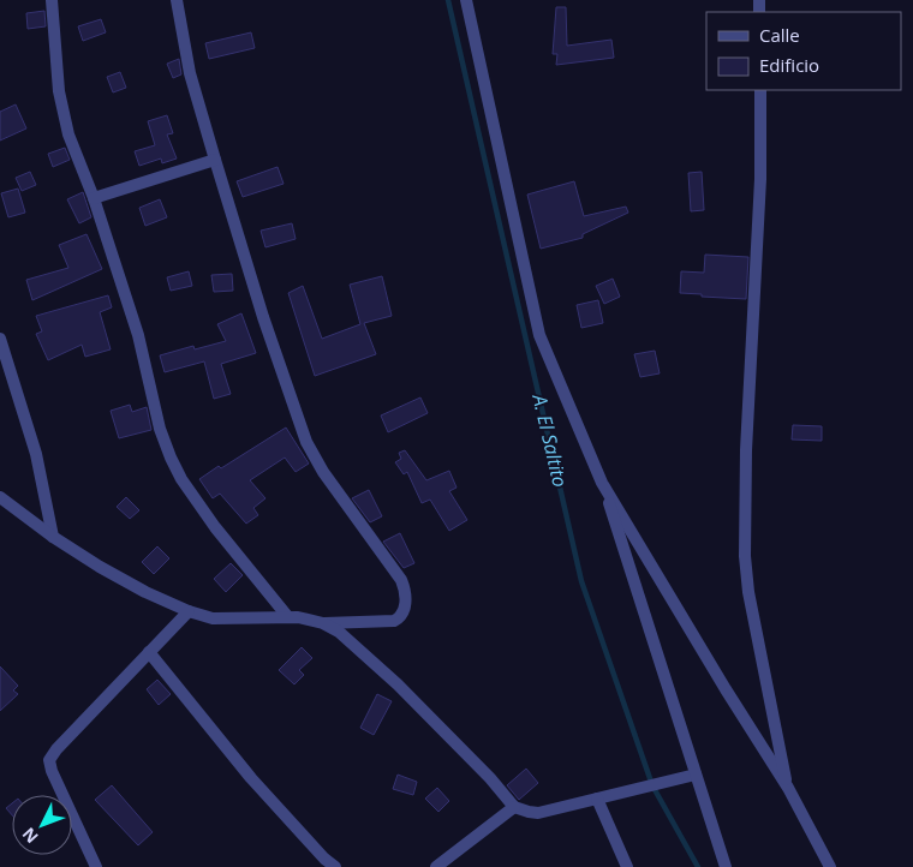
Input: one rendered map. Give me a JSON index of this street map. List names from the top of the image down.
{
  "water": ["A. El Saltito"],
  "legend": ["Calle", "Edificio"],
  "north": "bottom left"
}
